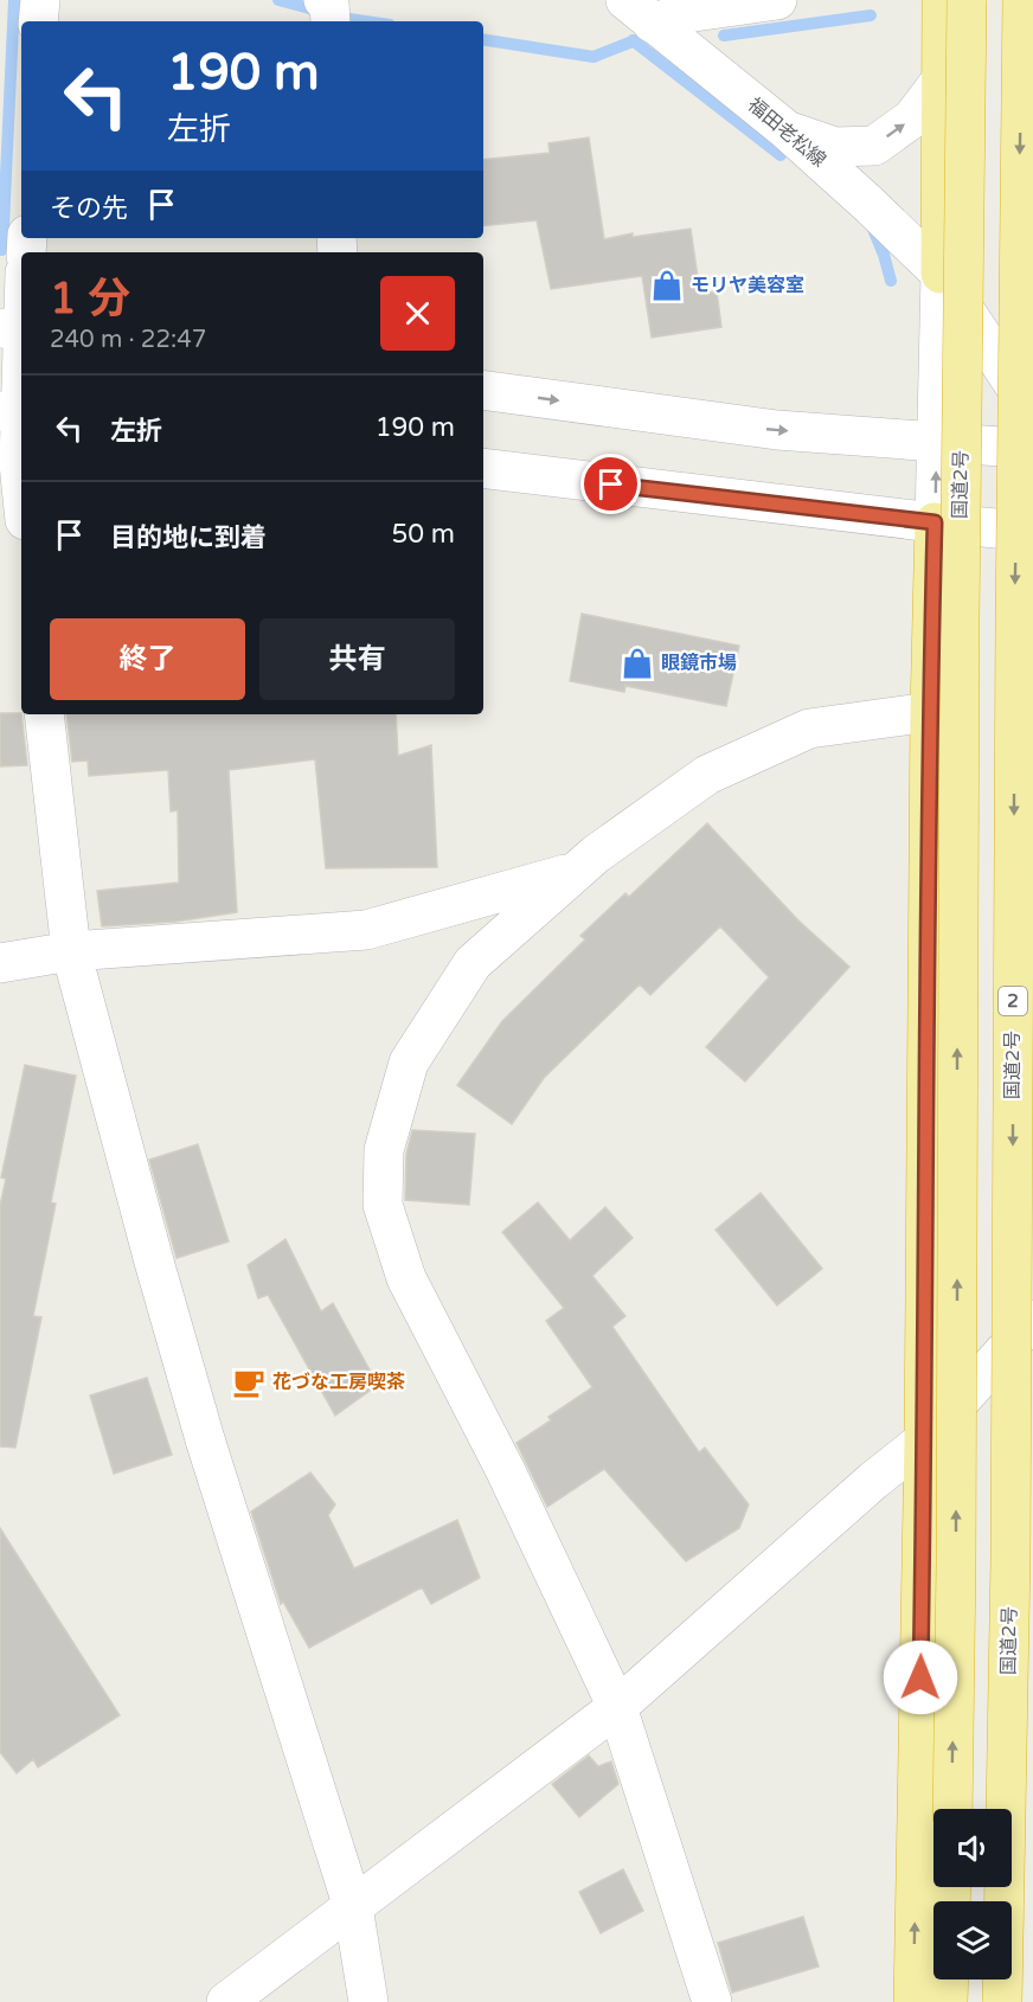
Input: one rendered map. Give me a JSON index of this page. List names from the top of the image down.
{
  "streets": {
    "highway": ["国道2号", "2"],
    "street": ["福田老松線"]
  },
  "places": {
    "shop": ["モリヤ美容室", "眼鏡市場"],
    "cafe": ["花づな工房喫茶"]
  },
  "page": {
    "turn": ["190 m", "左折"],
    "then": "その先",
    "heading": ["1 分", "240 m · 22:47"],
    "list": [
      {
        "name": "左折",
        "value": "190 m"
      },
      {
        "name": "目的地に到着",
        "value": "50 m"
      }
    ],
    "buttons": ["終了", "共有"]
  }
}
